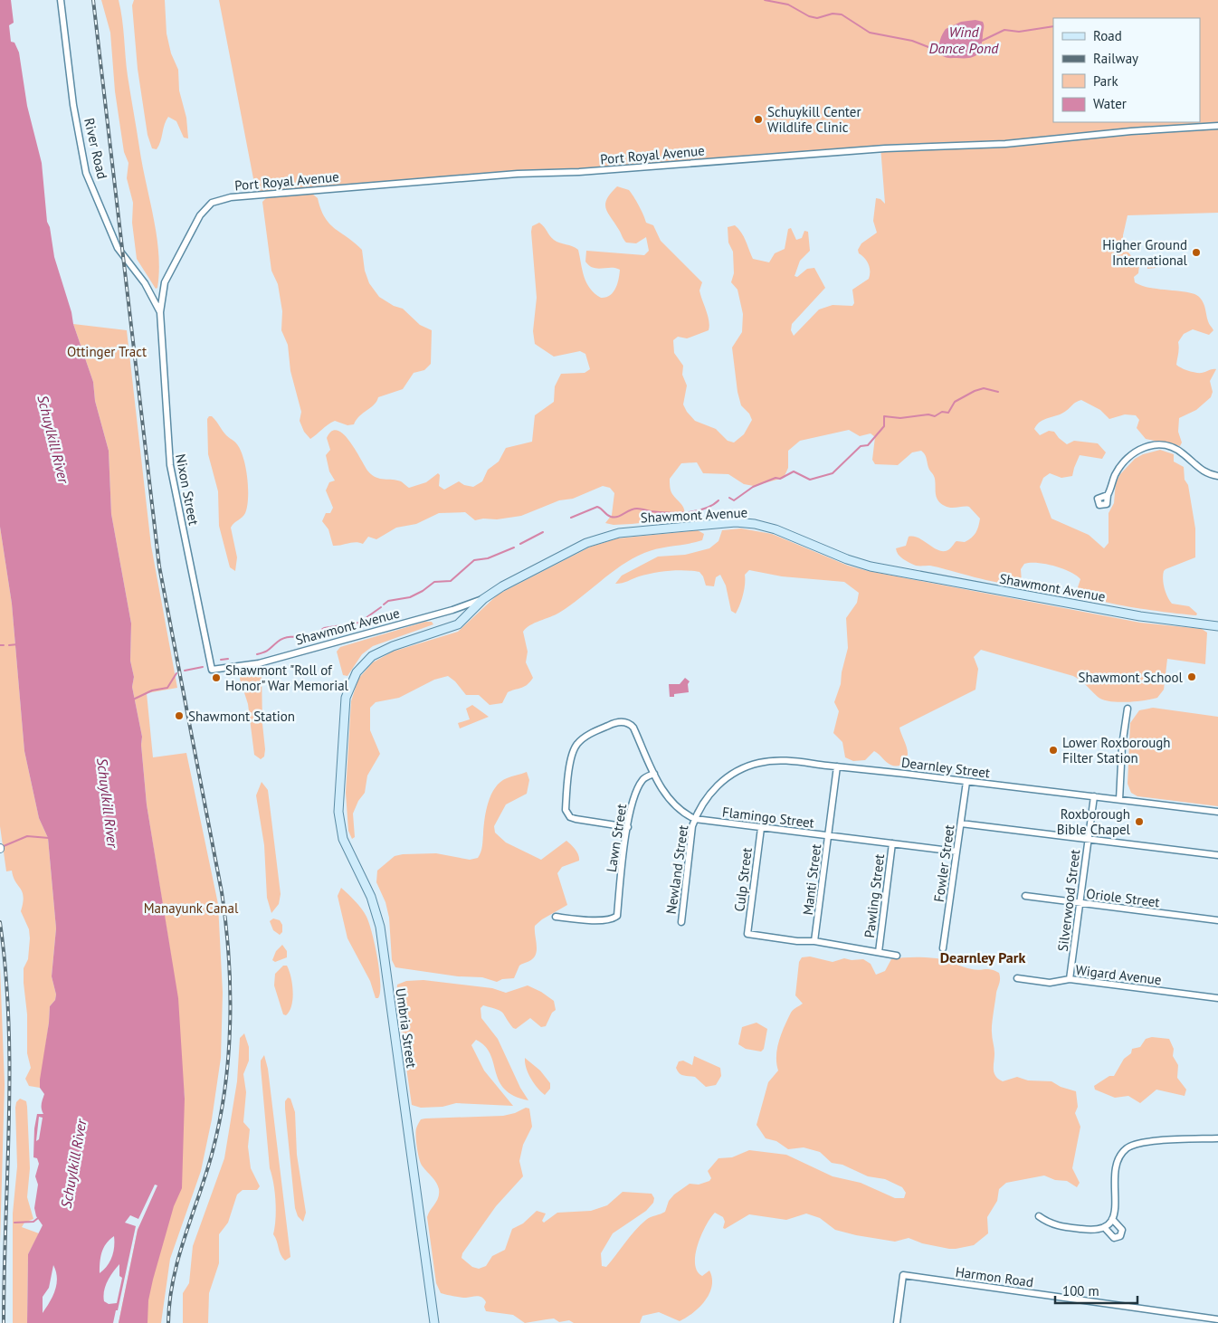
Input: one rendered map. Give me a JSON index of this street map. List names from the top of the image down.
{
  "streets": {
    "main road": ["Shawmont Avenue", "Umbria Street"],
    "street": [
      "River Road",
      "Port Royal Avenue",
      "Nixon Street",
      "Dearnley Street",
      "Flamingo Street",
      "Lawn Street",
      "Fowler Street",
      "Newland Street",
      "Culp Street",
      "Manti Street",
      "Pawling Street",
      "Oriole Street",
      "Silverwood Street",
      "Wigard Avenue",
      "Harmon Road"
    ]
  },
  "crossings": [
    ["River Road", "Port Royal Avenue"],
    ["River Road", "Nixon Street"],
    ["Port Royal Avenue", "Nixon Street"],
    ["Nixon Street", "Shawmont Avenue"],
    ["Dearnley Street", "Flamingo Street"],
    ["Dearnley Street", "Fowler Street"],
    ["Dearnley Street", "Newland Street"],
    ["Dearnley Street", "Manti Street"],
    ["Dearnley Street", "Silverwood Street"],
    ["Flamingo Street", "Lawn Street"],
    ["Flamingo Street", "Fowler Street"],
    ["Flamingo Street", "Newland Street"],
    ["Flamingo Street", "Culp Street"],
    ["Flamingo Street", "Manti Street"],
    ["Flamingo Street", "Pawling Street"],
    ["Culp Street", "Manti Street"],
    ["Oriole Street", "Silverwood Street"],
    ["Silverwood Street", "Wigard Avenue"]
  ],
  "districts": ["Dearnley Park"],
  "water": ["Wind Dance Pond", "Schuylkill River"],
  "parks": ["Ottinger Tract", "Manayunk Canal"],
  "places": [
    "Schuykill Center Wildlife Clinic",
    "Higher Ground International",
    "Shawmont School",
    "Shawmont \"Roll of Honor\" War Memorial",
    "Shawmont Station",
    "Lower Roxborough Filter Station",
    "Roxborough Bible Chapel"
  ],
  "legend": [
    "Road",
    "Railway",
    "Park",
    "Water"
  ],
  "scale_bar": "100 m"
}
